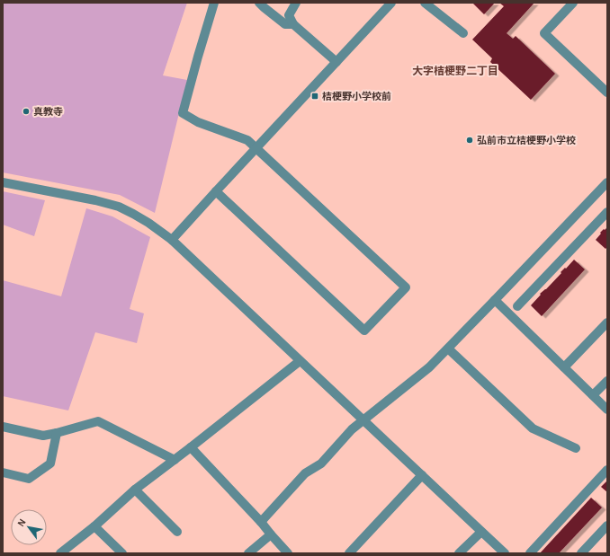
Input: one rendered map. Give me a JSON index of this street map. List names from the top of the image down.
{
  "districts": ["大字桔梗野二丁目"],
  "places": {
    "transit": ["桔梗野小学校前"],
    "other": ["真教寺", "弘前市立桔梗野小学校"]
  },
  "north": "top left"
}
